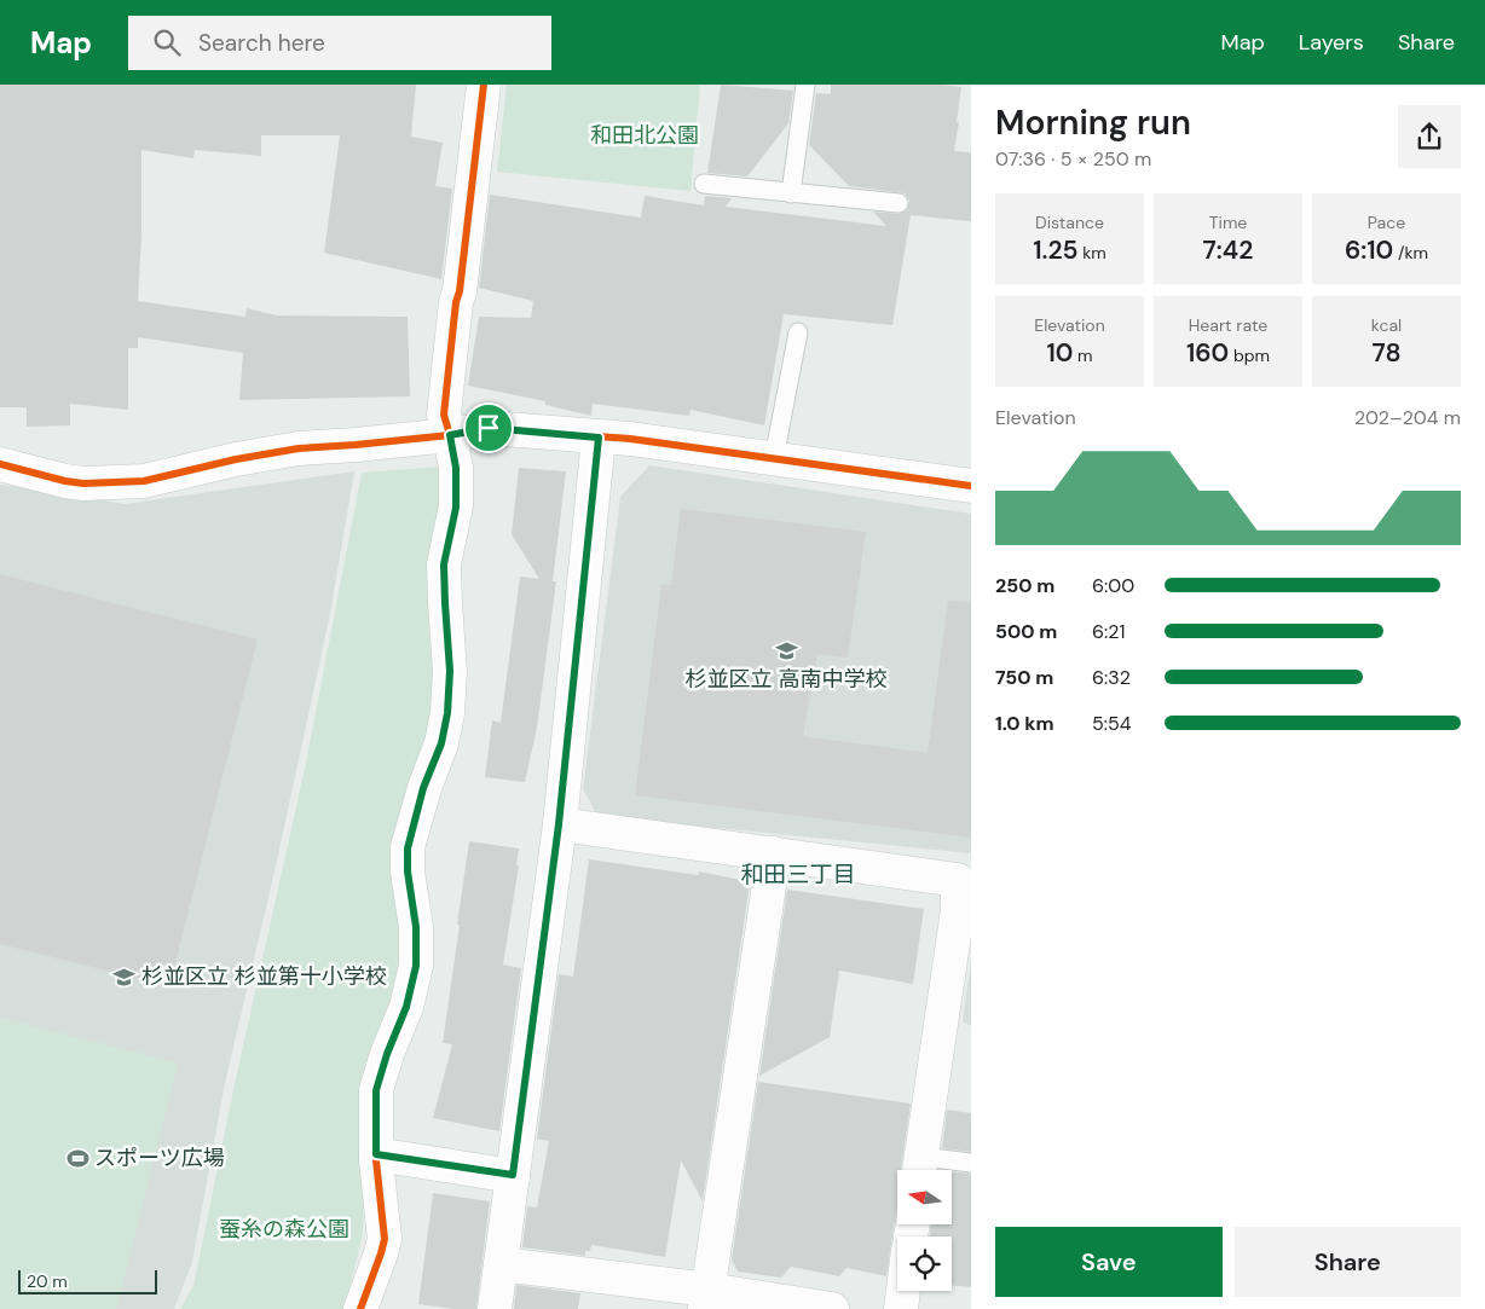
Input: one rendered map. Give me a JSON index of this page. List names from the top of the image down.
{
  "districts": ["和田三丁目"],
  "parks": ["和田北公園", "蚕糸の森公園"],
  "places": {
    "school or university": ["杉並区立 高南中学校", "杉並区立 杉並第十小学校"],
    "sports": ["スポーツ広場"]
  },
  "scale_bar": "20 m",
  "north": "left",
  "page": {
    "header": "Map",
    "search": "Search here",
    "nav": ["Map", "Layers", "Share"],
    "heading": ["Morning run", "07:36 · 5 × 250 m"],
    "stats": [
      ["Distance", "1.25 km"],
      ["Time", "7:42"],
      ["Pace", "6:10 /km"],
      ["Elevation", "10 m"],
      ["Heart rate", "160 bpm"],
      ["kcal", "78"]
    ],
    "chart": ["Elevation", "202–204 m"],
    "list": [
      {
        "name": "250 m",
        "note": "6:00"
      },
      {
        "name": "500 m",
        "note": "6:21"
      },
      {
        "name": "750 m",
        "note": "6:32"
      },
      {
        "name": "1.0 km",
        "note": "5:54"
      }
    ],
    "buttons": ["Save", "Share"],
    "scale": "20 m"
  }
}
